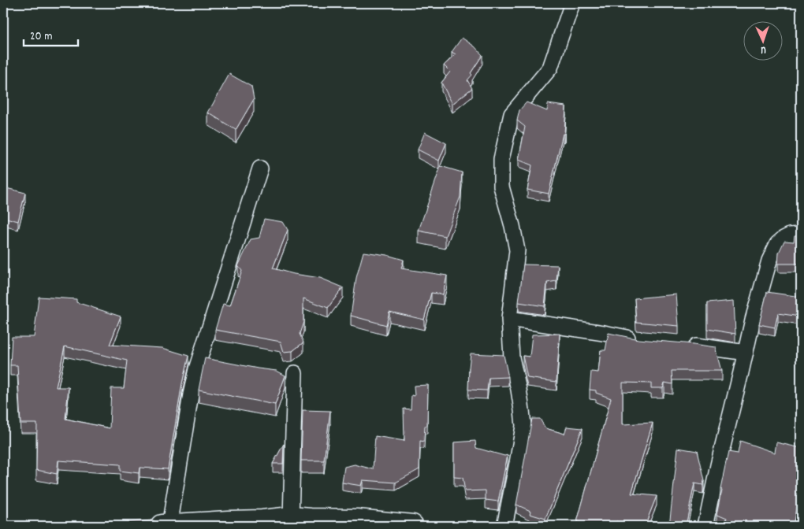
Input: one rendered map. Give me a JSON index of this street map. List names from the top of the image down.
{
  "scale_bar": "20 m",
  "north": "bottom"
}
